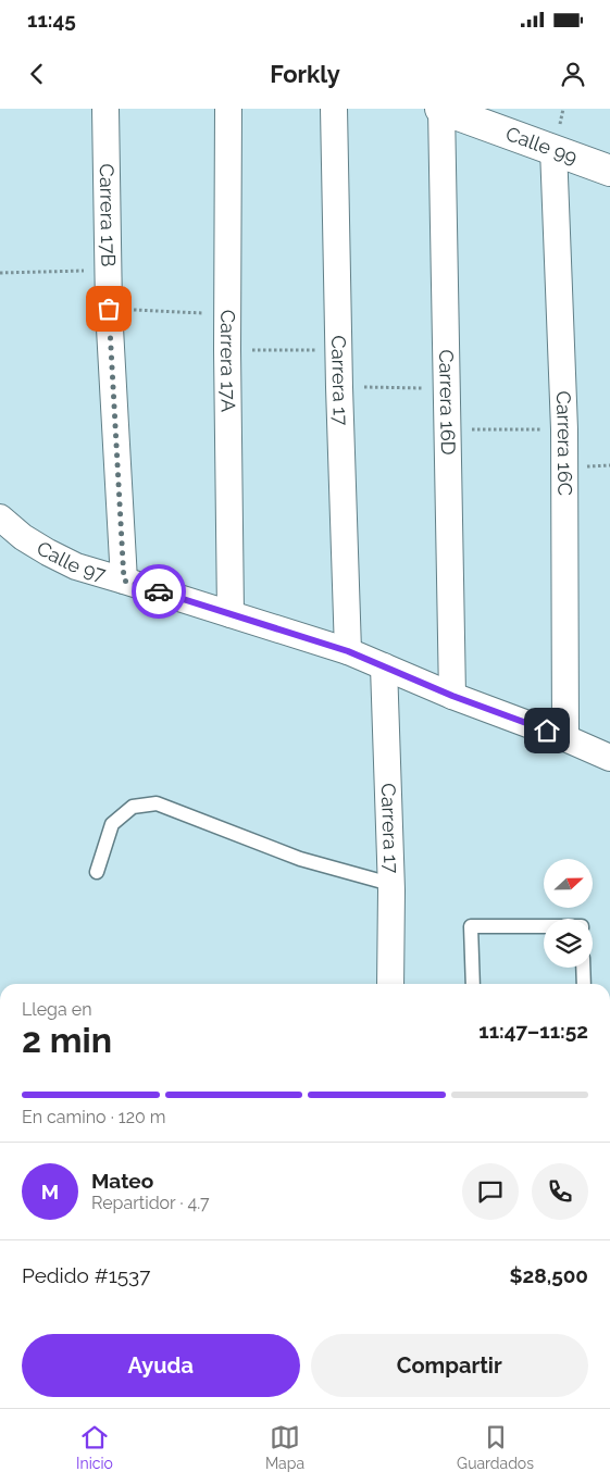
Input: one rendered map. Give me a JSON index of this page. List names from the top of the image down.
{
  "streets": {
    "street": [
      "Calle 99",
      "Carrera 17B",
      "Carrera 17A",
      "Carrera 17",
      "Carrera 16D",
      "Carrera 16C",
      "Calle 97"
    ]
  },
  "crossings": [
    ["Calle 99", "Carrera 16D"],
    ["Calle 99", "Carrera 16C"],
    ["Carrera 17B", "Calle 97"],
    ["Carrera 17A", "Calle 97"],
    ["Carrera 17", "Calle 97"],
    ["Carrera 16D", "Calle 97"],
    ["Carrera 16C", "Calle 97"]
  ],
  "north": "right",
  "page": {
    "status": "11:45",
    "header": "Forkly",
    "heading": ["2 min", "Llega en", "11:47–11:52"],
    "panel": [
      "Mateo",
      "Repartidor · 4.7",
      "Pedido #1537",
      "$28,500"
    ],
    "bar": "En camino · 120 m",
    "round": "M",
    "buttons": ["Ayuda", "Compartir"],
    "tabs": ["Inicio", "Mapa", "Guardados"]
  }
}
